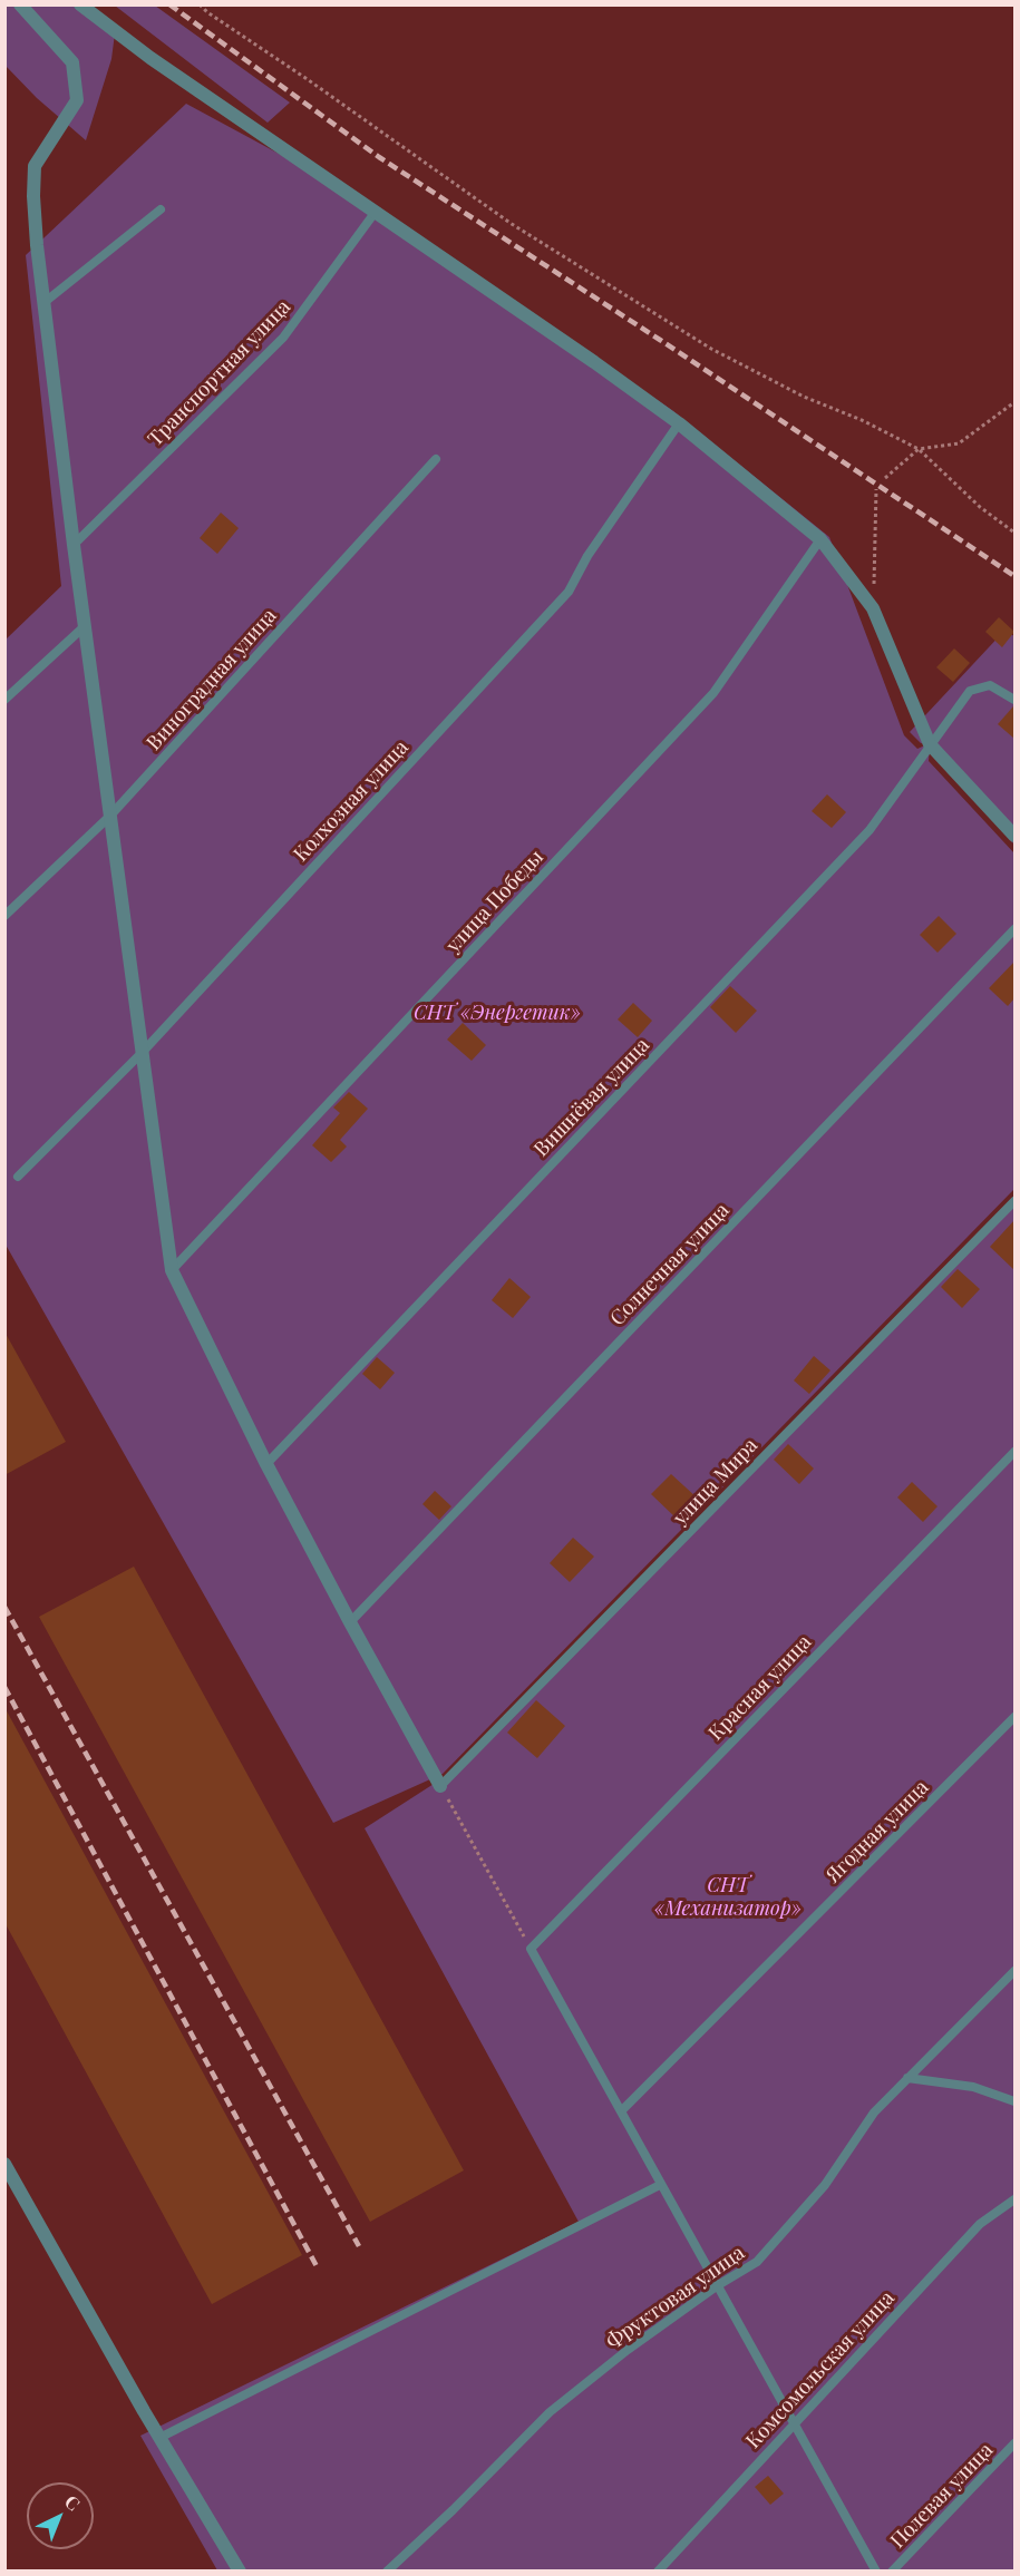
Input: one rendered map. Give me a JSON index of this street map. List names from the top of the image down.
{
  "streets": {
    "lane": [
      "Транспортная улица",
      "Виноградная улица",
      "Колхозная улица",
      "улица Победы",
      "Вишнёвая улица",
      "Солнечная улица",
      "улица Мира",
      "Красная улица",
      "Ягодная улица",
      "Фруктовая улица",
      "Комсомольская улица",
      "Полевая улица"
    ]
  },
  "parks": ["СНТ «Энергетик»", "СНТ «Механизатор»"],
  "north": "top right"
}
